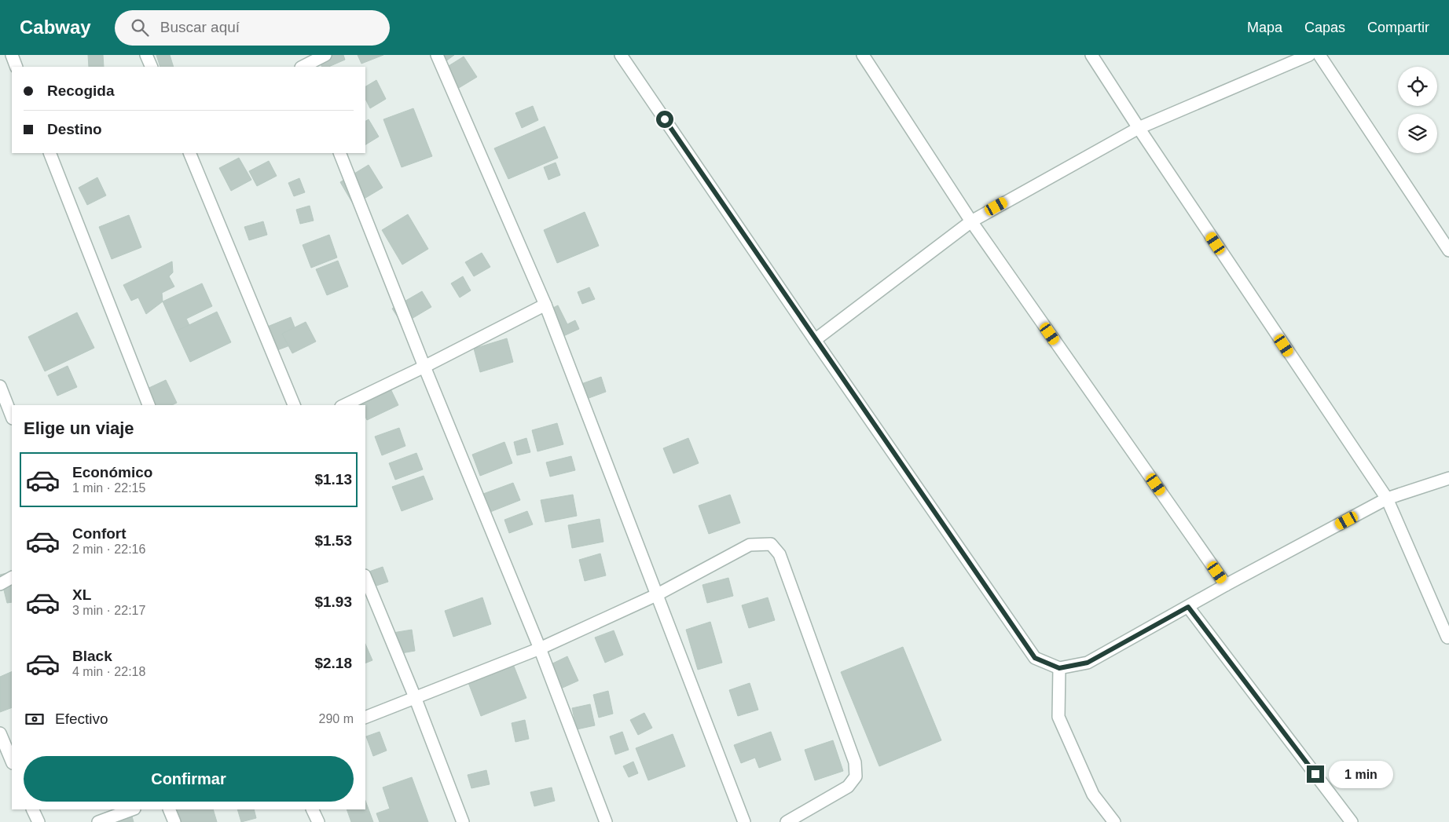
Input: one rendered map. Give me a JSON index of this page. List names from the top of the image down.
{
  "page": {
    "header": "Cabway",
    "search": "Buscar aquí",
    "nav": ["Mapa", "Capas", "Compartir"],
    "banner": ["Recogida", "Destino"],
    "heading": "Elige un viaje",
    "list": [
      {
        "name": "Económico",
        "note": "1 min · 22:15",
        "value": "$1.13"
      },
      {
        "name": "Confort",
        "note": "2 min · 22:16",
        "value": "$1.53"
      },
      {
        "name": "XL",
        "note": "3 min · 22:17",
        "value": "$1.93"
      },
      {
        "name": "Black",
        "note": "4 min · 22:18",
        "value": "$2.18"
      }
    ],
    "pay": ["Efectivo", "290 m"],
    "buttons": "Confirmar",
    "bubble": "1 min"
  }
}
